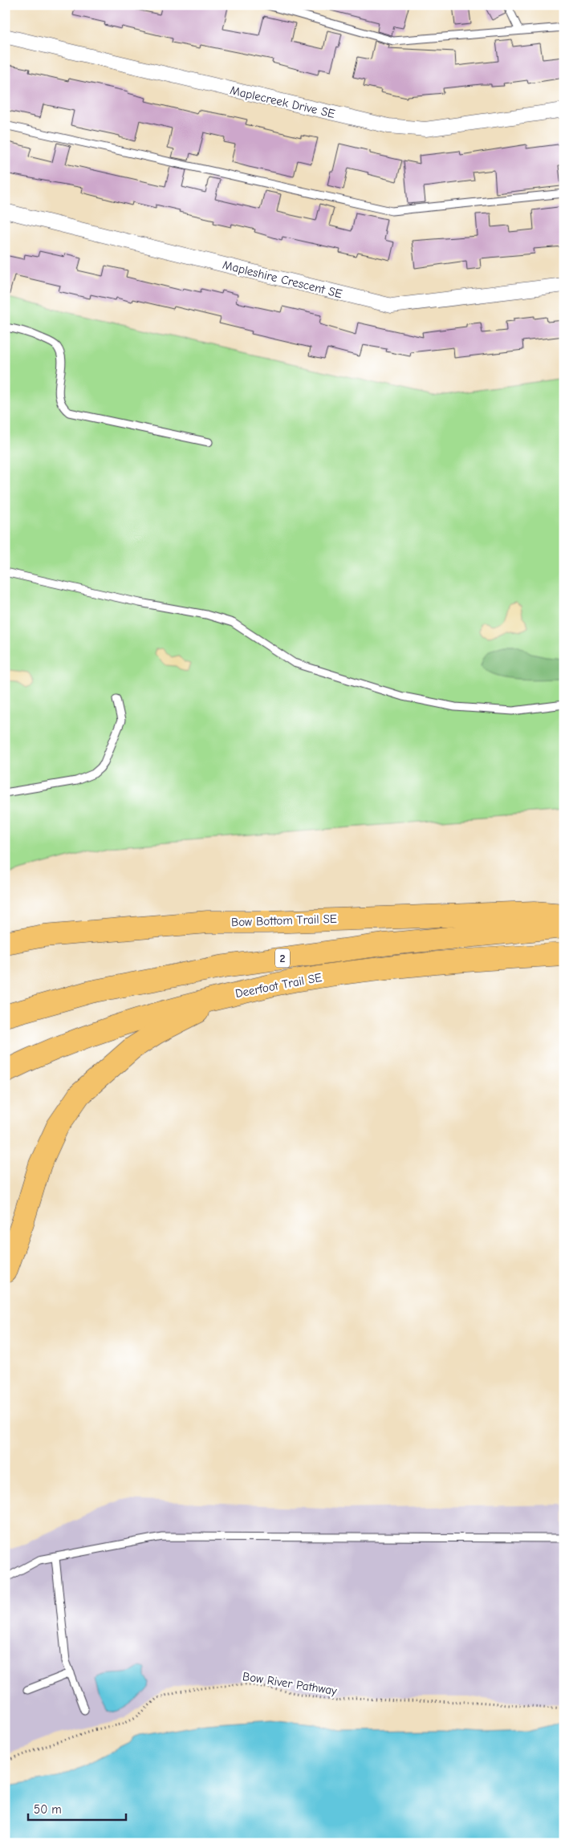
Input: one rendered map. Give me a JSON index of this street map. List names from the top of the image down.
{
  "streets": {
    "highway": ["Bow Bottom Trail SE", "2", "Deerfoot Trail SE"],
    "street": ["Maplecreek Drive SE", "Mapleshire Crescent SE"],
    "path": ["Bow River Pathway"]
  },
  "scale_bar": "50 m"
}
